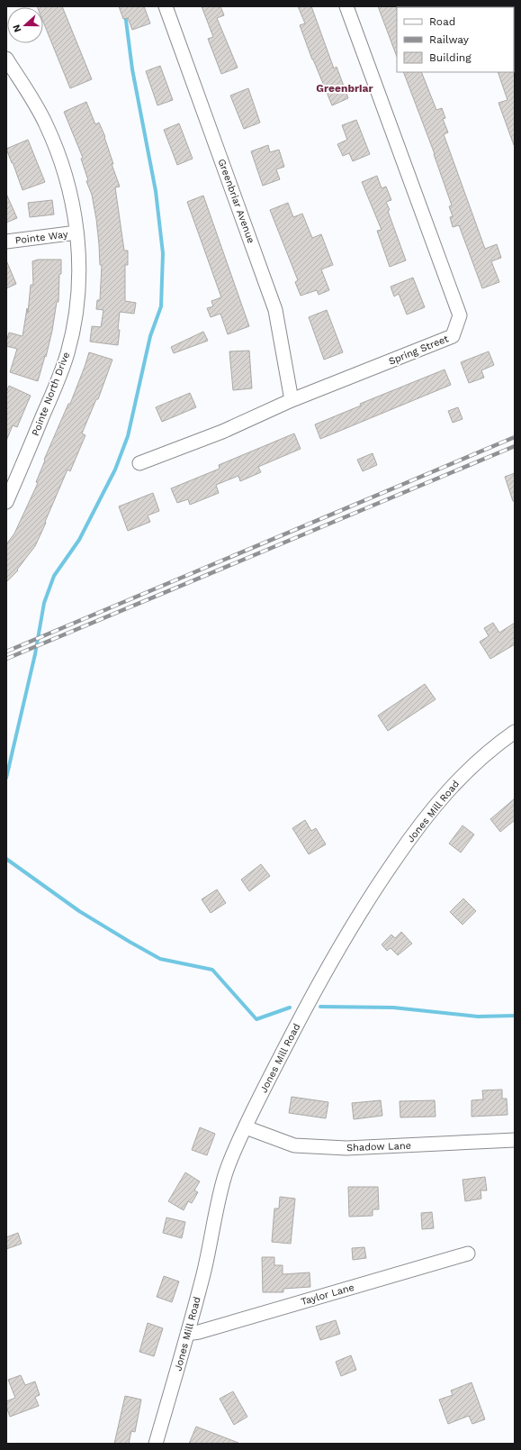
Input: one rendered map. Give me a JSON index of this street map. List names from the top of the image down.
{
  "streets": {
    "street": [
      "Greenbriar Avenue",
      "Pointe Way",
      "Spring Street",
      "Pointe North Drive",
      "Jones Mill Road",
      "Shadow Lane",
      "Taylor Lane"
    ]
  },
  "crossings": [
    ["Greenbriar Avenue", "Spring Street"],
    ["Pointe Way", "Pointe North Drive"],
    ["Jones Mill Road", "Shadow Lane"],
    ["Jones Mill Road", "Taylor Lane"]
  ],
  "districts": ["Greenbriar"],
  "legend": ["Road", "Railway", "Building"],
  "north": "left"
}
